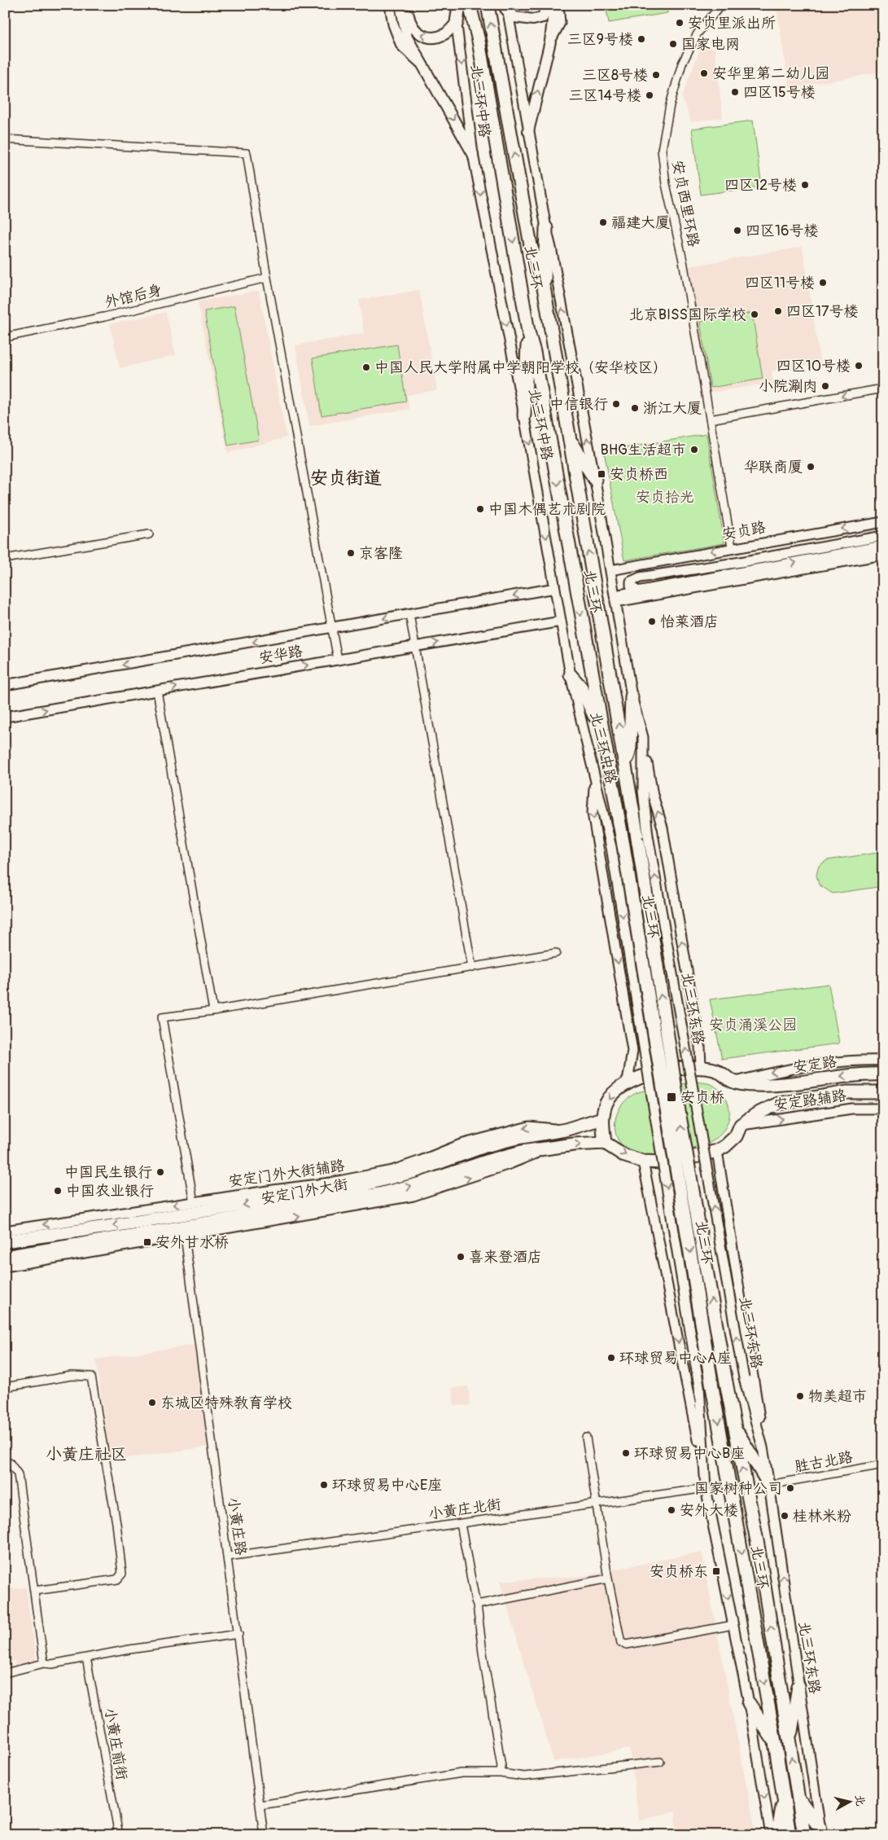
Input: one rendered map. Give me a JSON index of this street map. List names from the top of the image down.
{
  "streets": {
    "main road": ["北三环", "安定路", "安定门外大街"],
    "street": [
      "北三环中路",
      "安贞西里环路",
      "外馆后身",
      "安贞路",
      "安华路",
      "北三环东路",
      "安定路辅路",
      "胜古北路",
      "小黄庄北街",
      "小黄庄路",
      "小黄庄前街"
    ]
  },
  "crossings": [
    ["北三环中路", "北三环"],
    ["北三环中路", "安华路"],
    ["安贞西里环路", "安贞路"],
    ["北三环", "北三环东路"],
    ["北三环东路", "胜古北路"],
    ["安定门外大街", "小黄庄路"],
    ["小黄庄北街", "小黄庄路"]
  ],
  "districts": ["安贞街道", "小黄庄社区"],
  "parks": ["安贞拾光", "安贞涌溪公园"],
  "places": {
    "other": [
      "安贞里派出所",
      "三区9号楼",
      "国家电网",
      "安华里第二幼儿园",
      "三区8号楼",
      "四区15号楼",
      "三区14号楼",
      "四区12号楼",
      "福建大厦",
      "四区16号楼",
      "四区11号楼",
      "四区17号楼",
      "北京BISS国际学校",
      "四区10号楼",
      "中国人民大学附属中学朝阳学校（安华校区）",
      "小院涮肉",
      "中信银行",
      "浙江大厦",
      "BHG生活超市",
      "华联商厦",
      "中国木偶艺术剧院",
      "京客隆",
      "怡莱酒店",
      "中国民生银行",
      "中国农业银行",
      "喜来登酒店",
      "环球贸易中心A座",
      "物美超市",
      "东城区特殊教育学校",
      "环球贸易中心B座",
      "环球贸易中心E座",
      "国家树种公司",
      "安外大楼",
      "桂林米粉"
    ],
    "transit": [
      "安贞桥西",
      "安贞桥",
      "安外甘水桥",
      "安贞桥东"
    ]
  },
  "north": "right"
}
